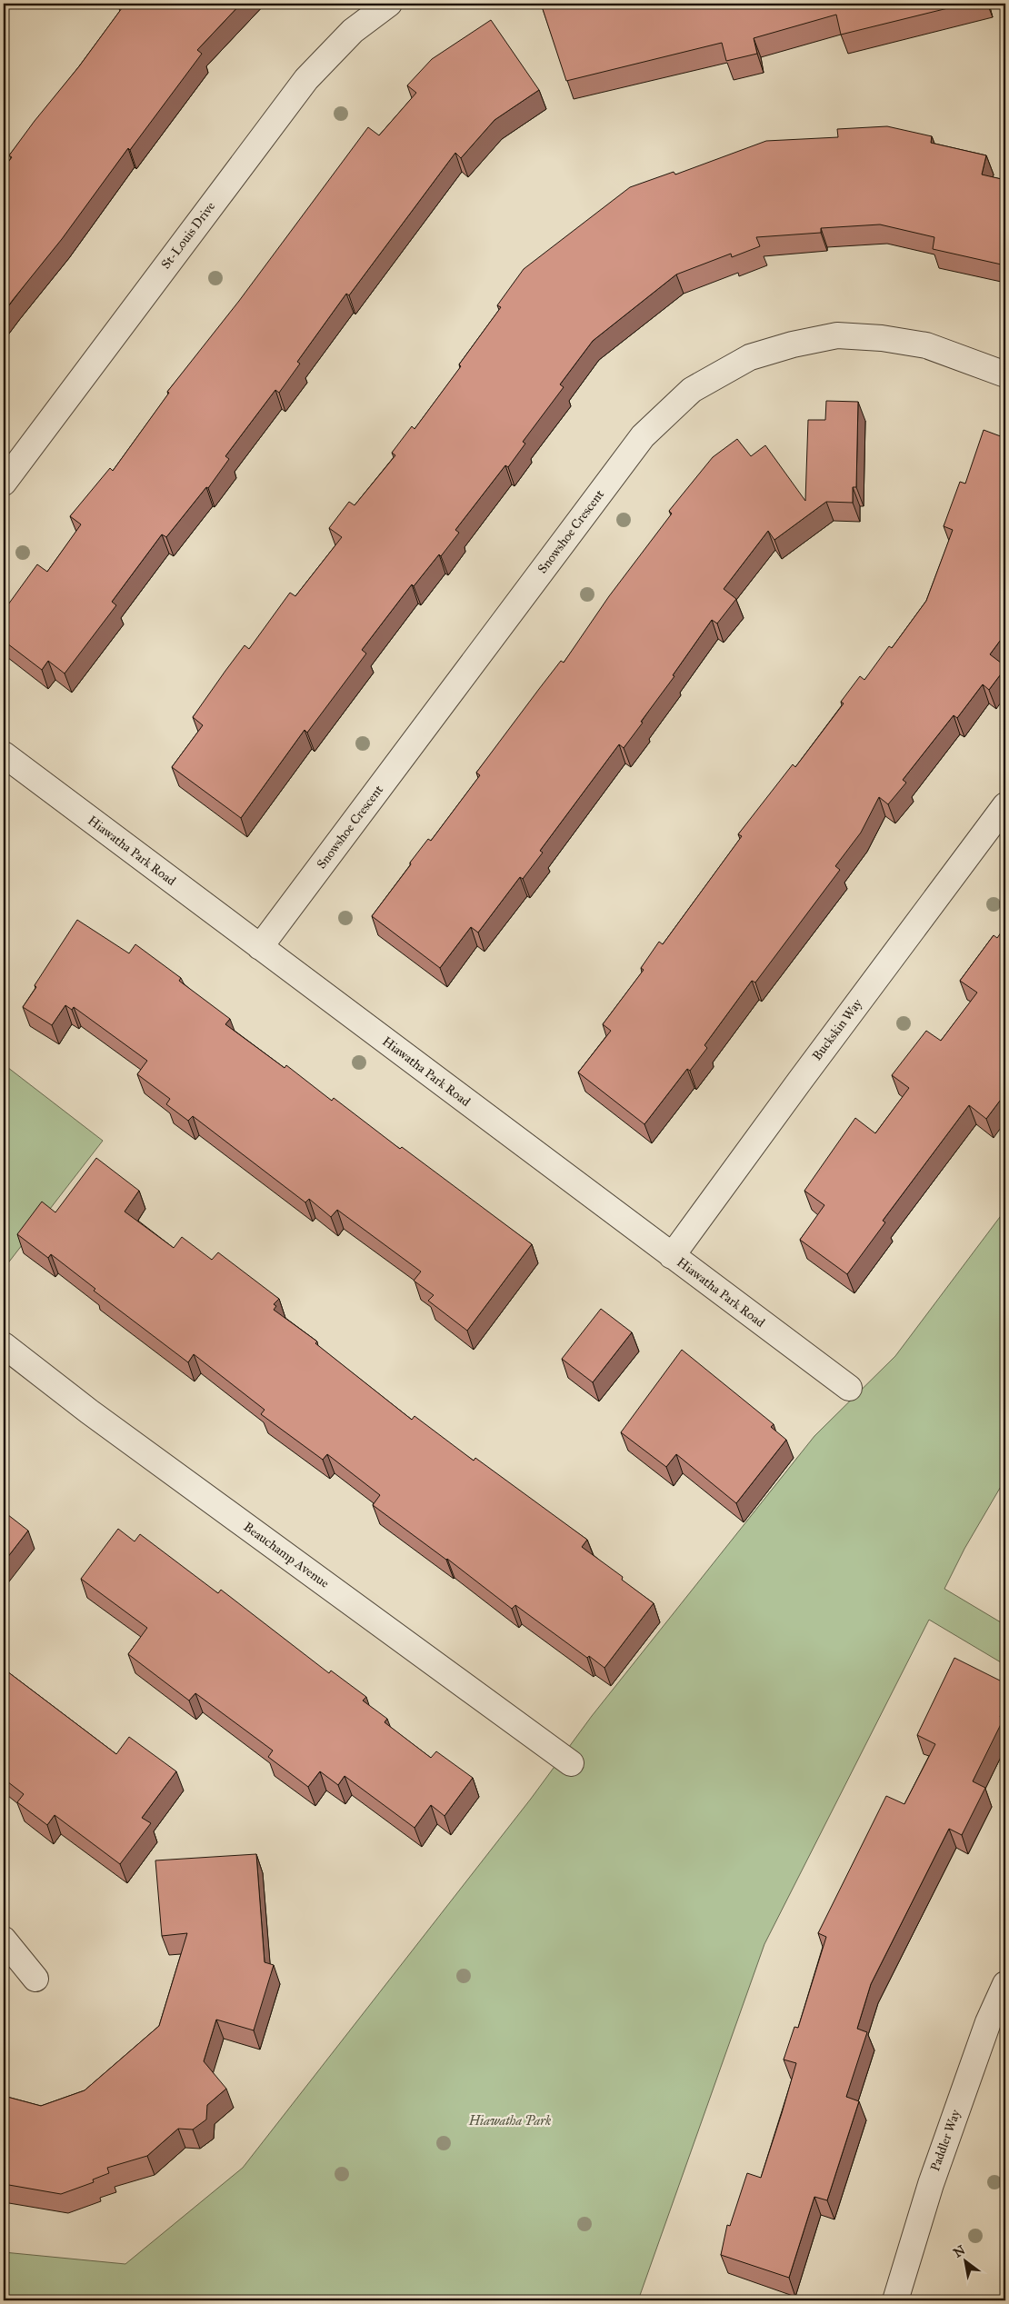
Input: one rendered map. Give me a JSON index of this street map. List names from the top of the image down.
{
  "streets": {
    "street": [
      "St-Louis Drive",
      "Snowshoe Crescent",
      "Hiawatha Park Road",
      "Buckskin Way",
      "Beauchamp Avenue",
      "Paddler Way"
    ]
  },
  "crossings": [
    ["Snowshoe Crescent", "Hiawatha Park Road"],
    ["Hiawatha Park Road", "Buckskin Way"]
  ],
  "parks": ["Hiawatha Park"],
  "north": "top left"
}
